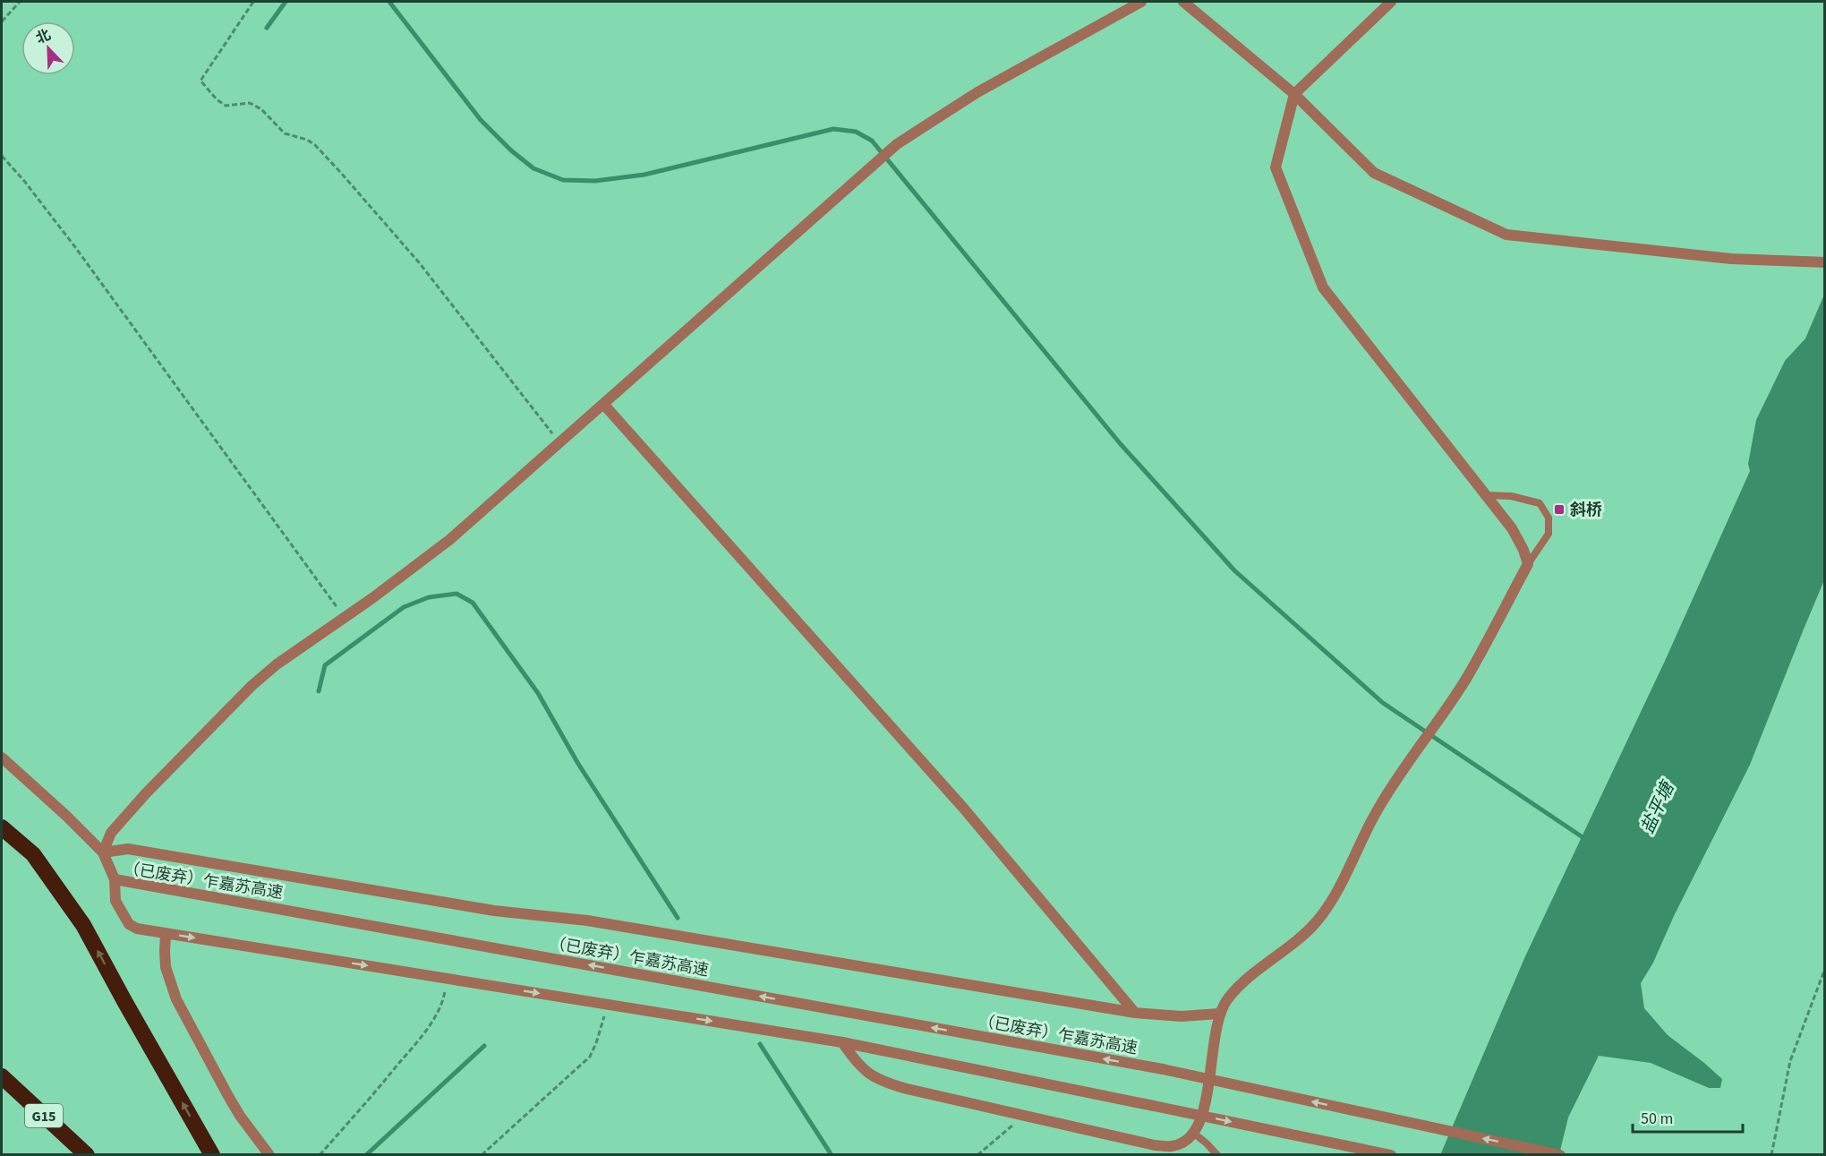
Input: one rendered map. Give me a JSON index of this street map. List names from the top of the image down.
{
  "streets": {
    "highway": ["G15"],
    "street": ["（已废弃）乍嘉苏高速"]
  },
  "water": ["盐平塘"],
  "places": {
    "transit": ["斜桥"]
  },
  "scale_bar": "50 m",
  "north": "top left"
}
